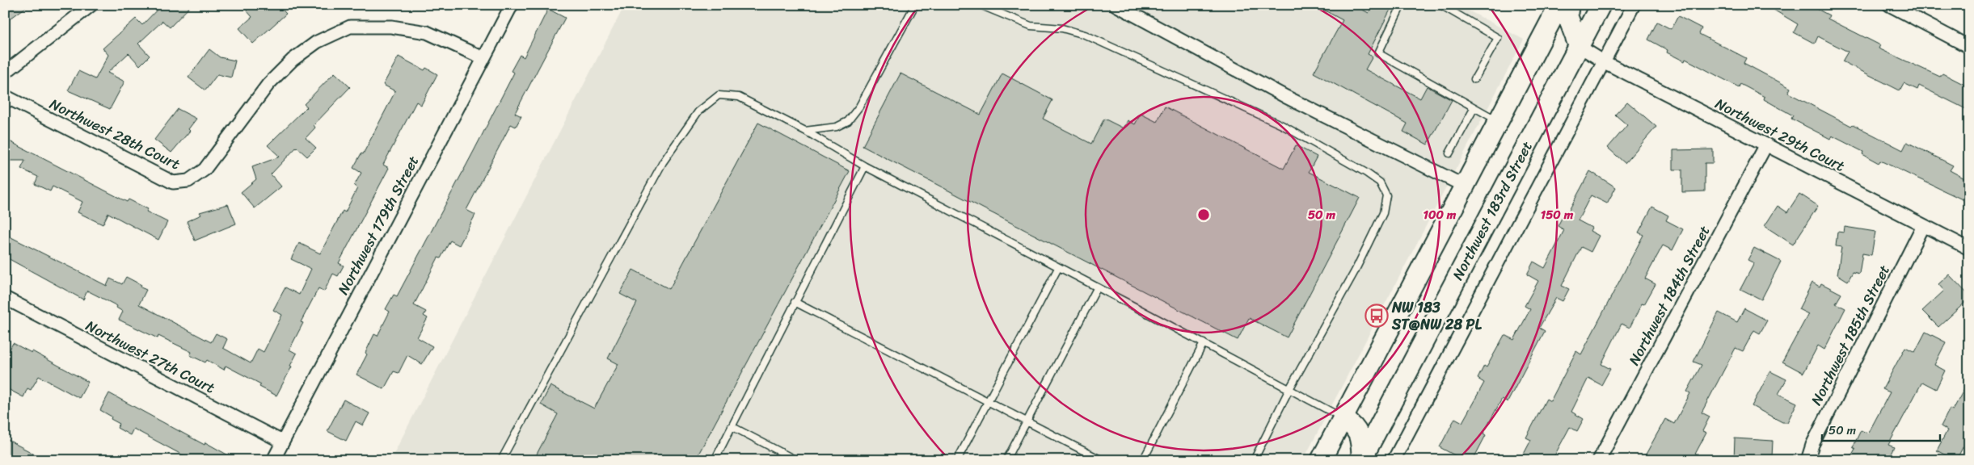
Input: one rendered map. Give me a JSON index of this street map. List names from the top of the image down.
{
  "streets": {
    "main road": ["Northwest 183rd Street"],
    "street": [
      "Northwest 28th Court",
      "Northwest 29th Court",
      "Northwest 179th Street",
      "Northwest 184th Street",
      "Northwest 185th Street",
      "Northwest 27th Court"
    ]
  },
  "crossings": [
    ["Northwest 28th Court", "Northwest 179th Street"],
    ["Northwest 29th Court", "Northwest 183rd Street"],
    ["Northwest 29th Court", "Northwest 184th Street"],
    ["Northwest 29th Court", "Northwest 185th Street"],
    ["Northwest 179th Street", "Northwest 27th Court"]
  ],
  "places": {
    "bus stop": ["NW 183 ST@NW 28 PL"]
  },
  "scale_bar": "50 m",
  "rings": ["50 m", "100 m", "150 m"]
}
